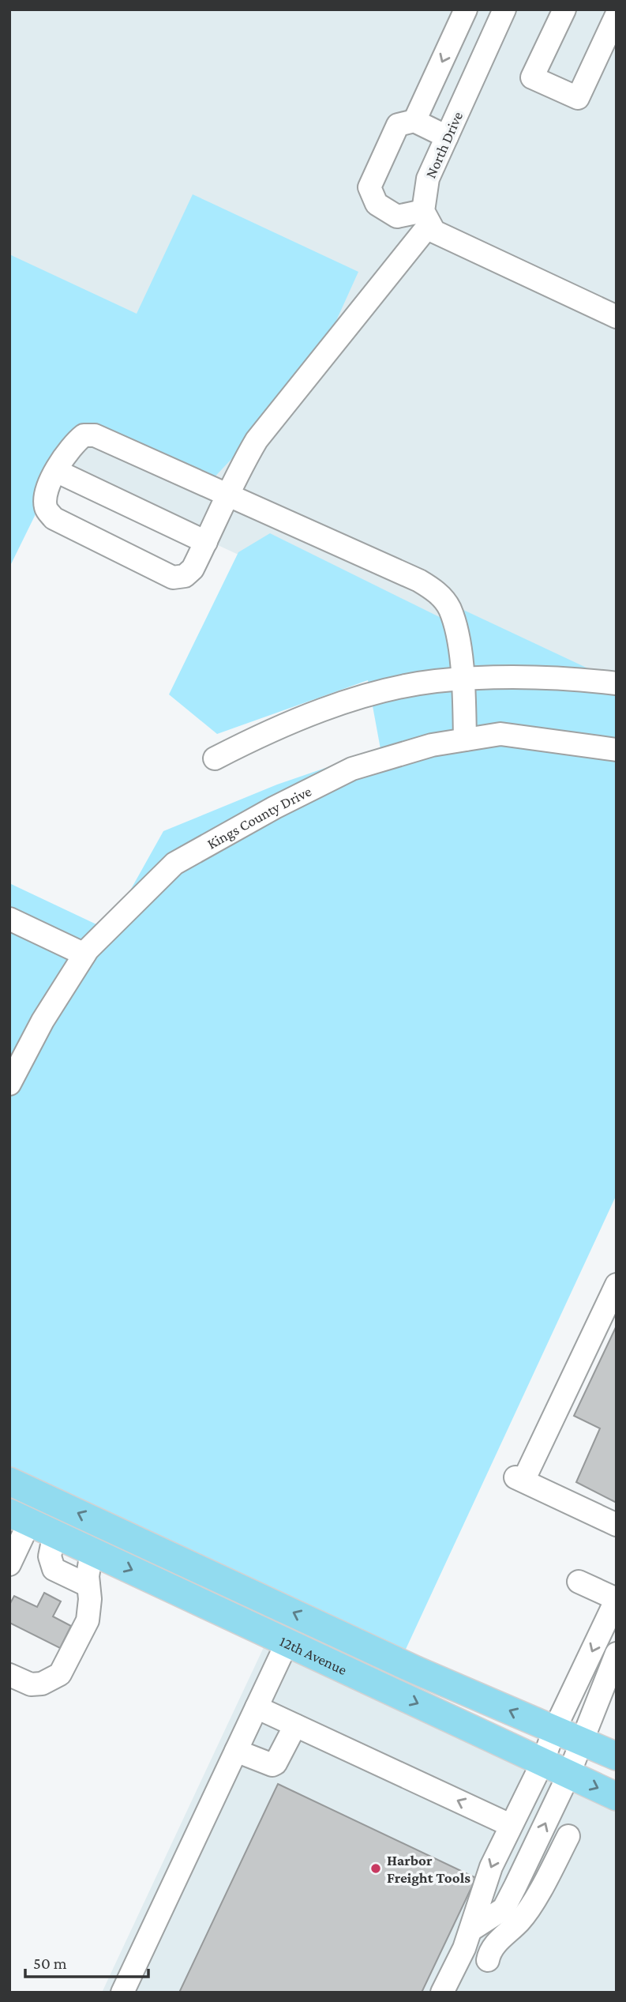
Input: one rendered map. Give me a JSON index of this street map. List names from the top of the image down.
{
  "streets": {
    "main road": ["12th Avenue"],
    "street": ["North Drive", "Kings County Drive"]
  },
  "places": ["Harbor Freight Tools"],
  "scale_bar": "50 m"
}
